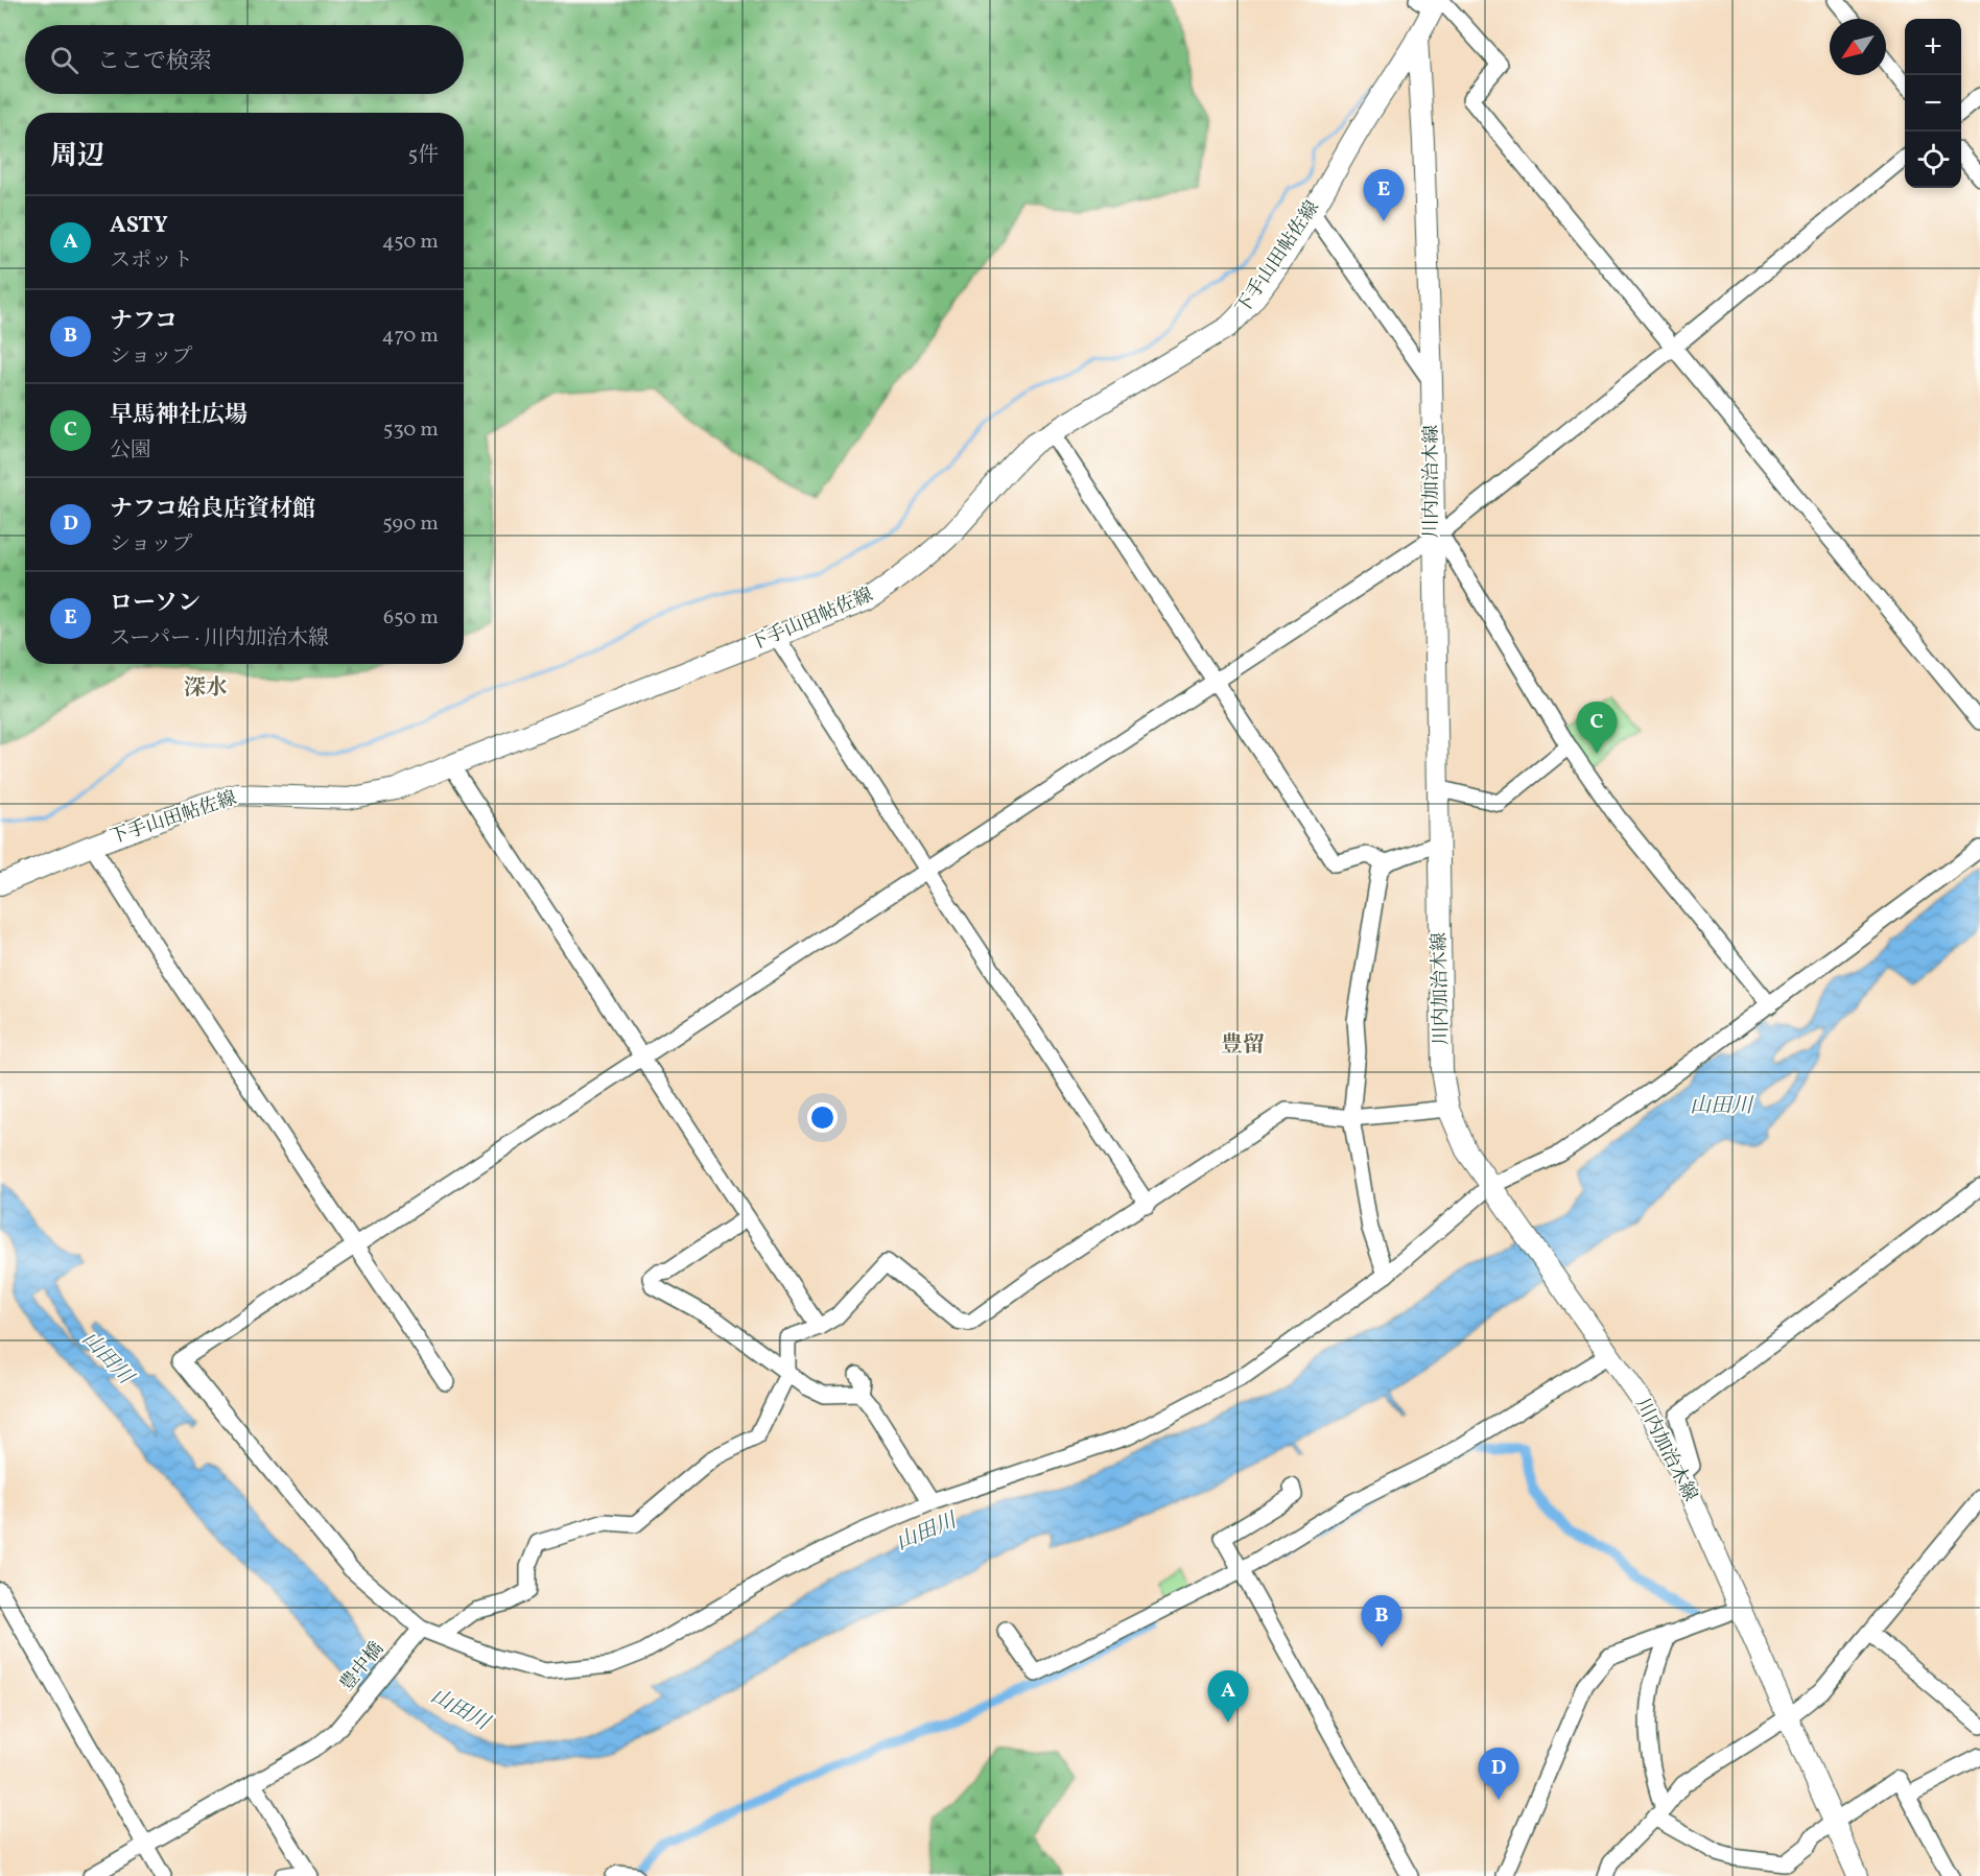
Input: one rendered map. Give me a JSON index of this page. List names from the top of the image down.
{
  "streets": {
    "main road": ["下手山田帖佐線", "川内加治木線"],
    "street": ["豊中橋"]
  },
  "crossings": [
    ["下手山田帖佐線", "川内加治木線"]
  ],
  "districts": ["深水", "豊留"],
  "water": ["山田川"],
  "north": "bottom left",
  "page": {
    "map_buttons": ["+", "−"],
    "search": "ここで検索",
    "heading": ["周辺", "5件"],
    "pins": [
      "E",
      "C",
      "B",
      "A",
      "D"
    ],
    "list": [
      {
        "mark": "A",
        "name": "ASTY",
        "note": "スポット",
        "value": "450 m"
      },
      {
        "mark": "B",
        "name": "ナフコ",
        "note": "ショップ",
        "value": "470 m"
      },
      {
        "mark": "C",
        "name": "早馬神社広場",
        "note": "公園",
        "value": "530 m"
      },
      {
        "mark": "D",
        "name": "ナフコ姶良店資材館",
        "note": "ショップ",
        "value": "590 m"
      },
      {
        "mark": "E",
        "name": "ローソン",
        "note": "スーパー · 川内加治木線",
        "value": "650 m"
      }
    ]
  }
}
